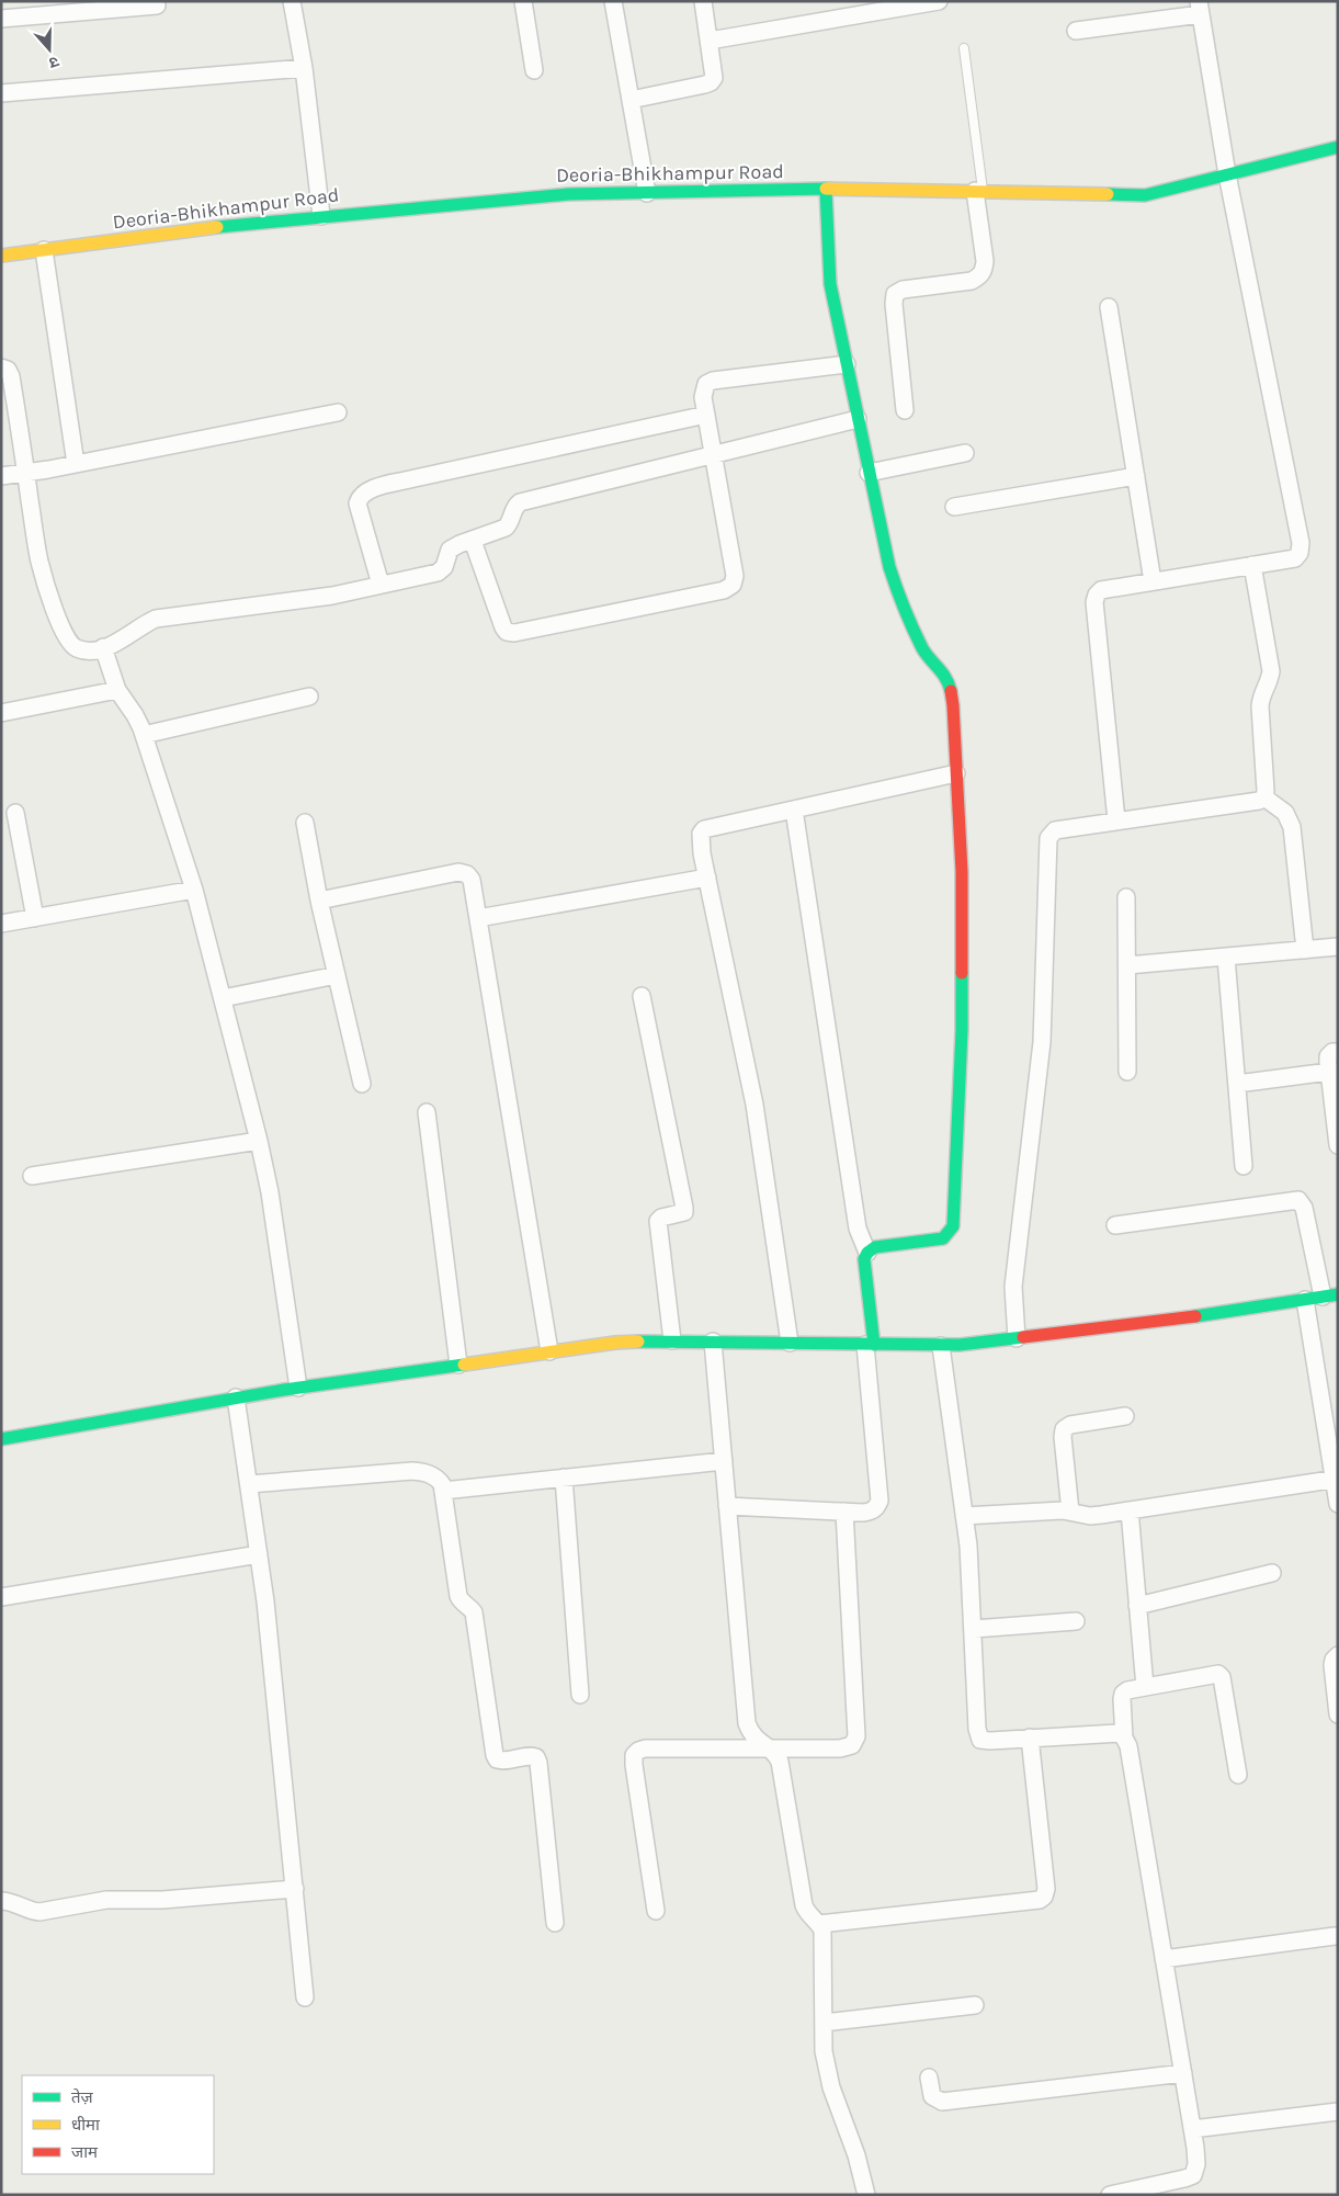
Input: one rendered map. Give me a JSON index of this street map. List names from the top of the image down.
{
  "streets": {
    "street": ["Deoria-Bhikhampur Road"]
  },
  "legend": ["तेज़", "धीमा", "जाम"],
  "north": "bottom"
}
